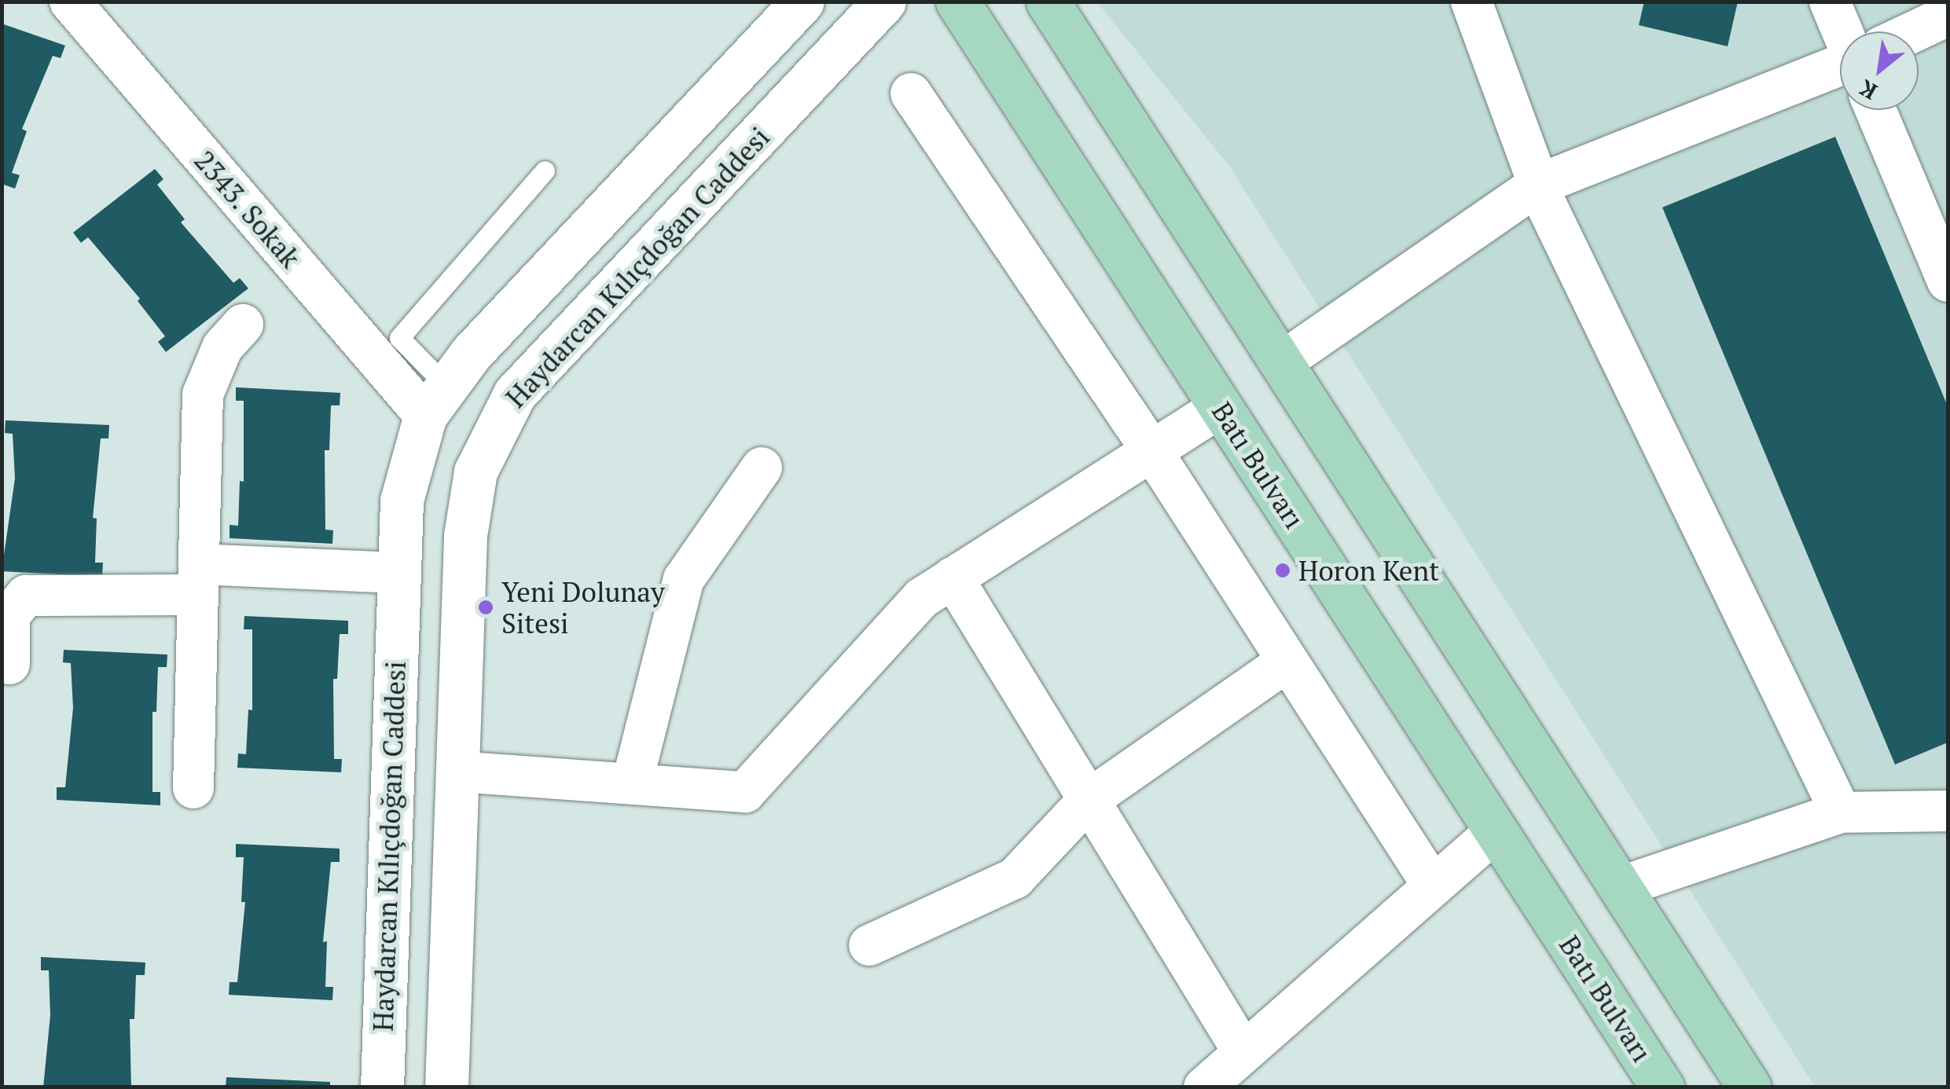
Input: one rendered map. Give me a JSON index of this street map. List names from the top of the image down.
{
  "streets": {
    "main road": ["Haydarcan Kılıçdoğan Caddesi", "Batı Bulvarı"],
    "street": ["2343. Sokak"]
  },
  "crossings": [
    ["2343. Sokak", "Haydarcan Kılıçdoğan Caddesi"]
  ],
  "places": ["Horon Kent", "Yeni Dolunay Sitesi"],
  "north": "bottom left"
}
